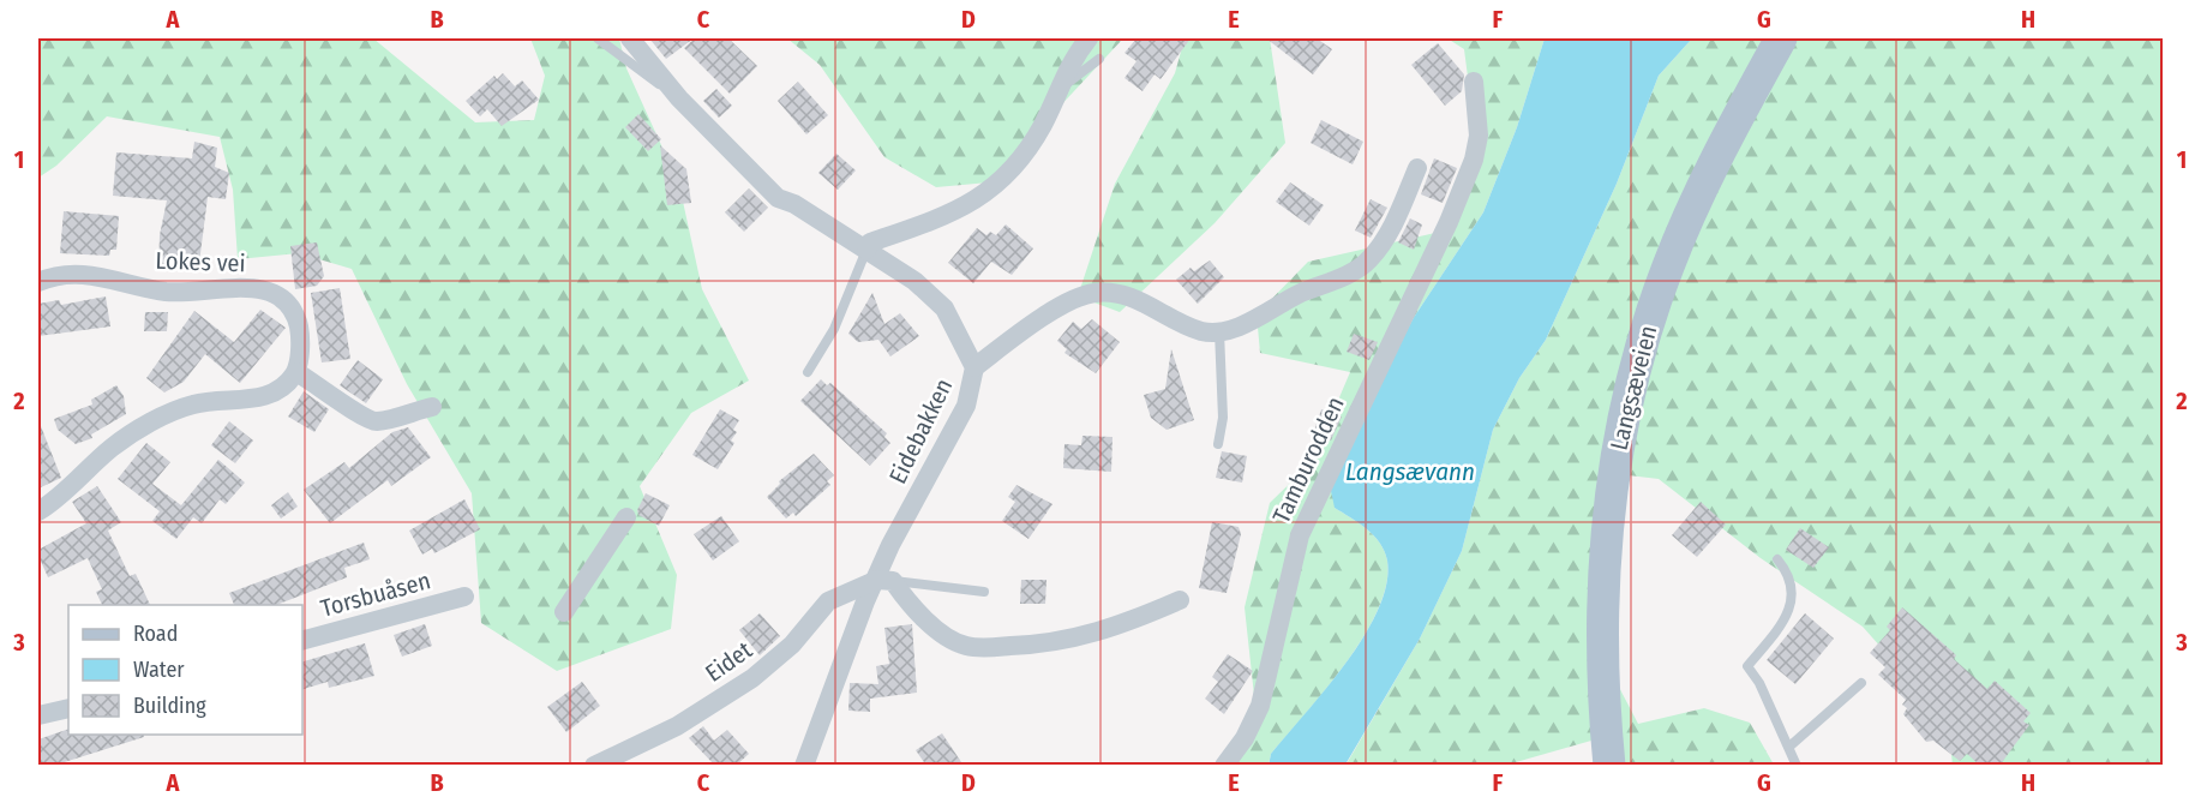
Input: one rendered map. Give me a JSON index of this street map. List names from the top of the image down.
{
  "streets": {
    "main road": ["Langsæveien"],
    "street": [
      "Lokes vei",
      "Eidebakken",
      "Tamburodden",
      "Torsbuåsen",
      "Eidet"
    ]
  },
  "crossings": [
    ["Eidebakken", "Eidet"]
  ],
  "water": ["Langsævann"],
  "legend": ["Road", "Water", "Building"],
  "grid": {
    "columns": [
      "A",
      "B",
      "C",
      "D",
      "E",
      "F",
      "G",
      "H"
    ],
    "rows": ["1", "2", "3"]
  }
}
